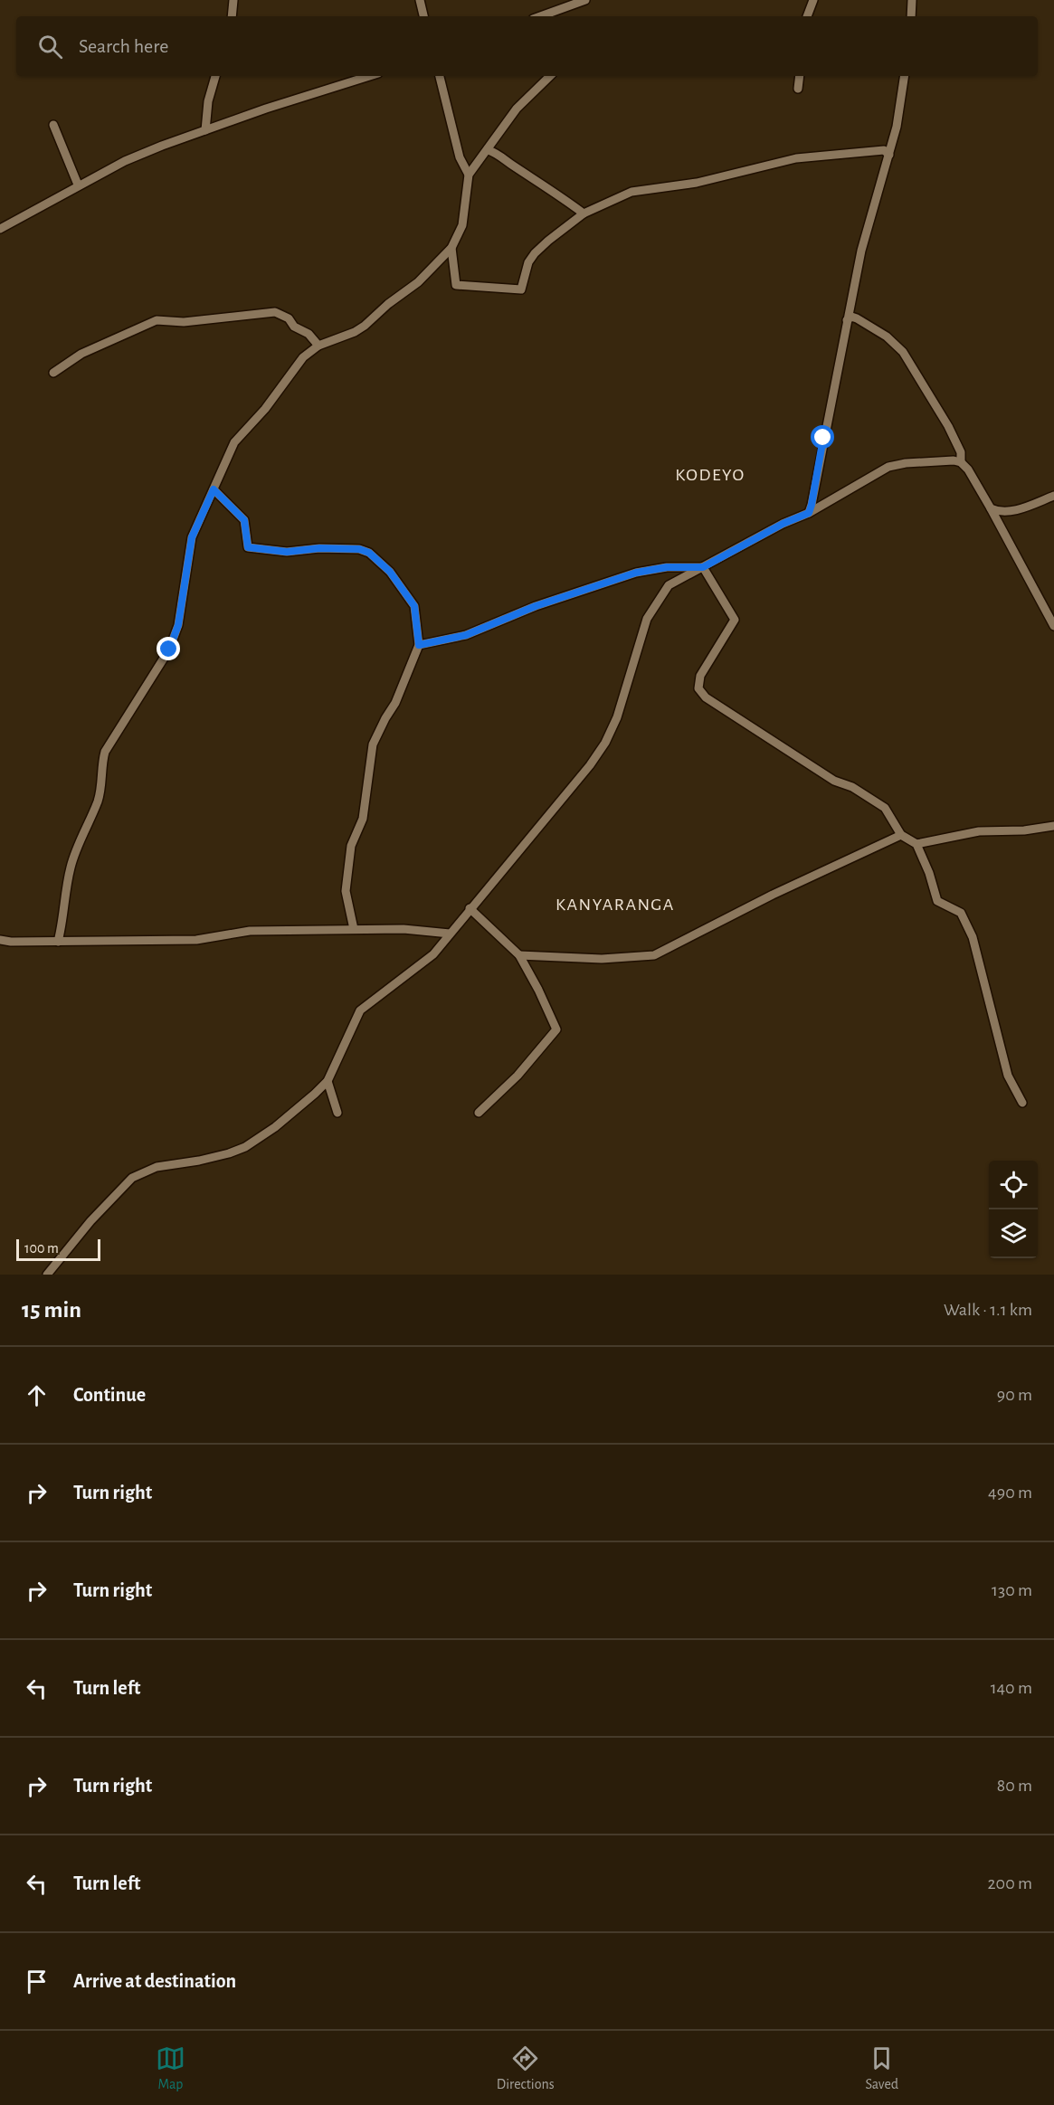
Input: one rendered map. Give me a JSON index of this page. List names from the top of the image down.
{
  "districts": ["KODEYO", "KANYARANGA"],
  "scale_bar": "100 m",
  "page": {
    "search": "Search here",
    "scale": "100 m",
    "heading": ["15 min", "Walk · 1.1 km"],
    "list": [
      ["Continue", "90 m"],
      ["Turn right", "490 m"],
      ["Turn right", "130 m"],
      ["Turn left", "140 m"],
      ["Turn right", "80 m"],
      ["Turn left", "200 m"],
      "Arrive at destination"
    ],
    "nav": ["Map", "Directions", "Saved"]
  }
}
